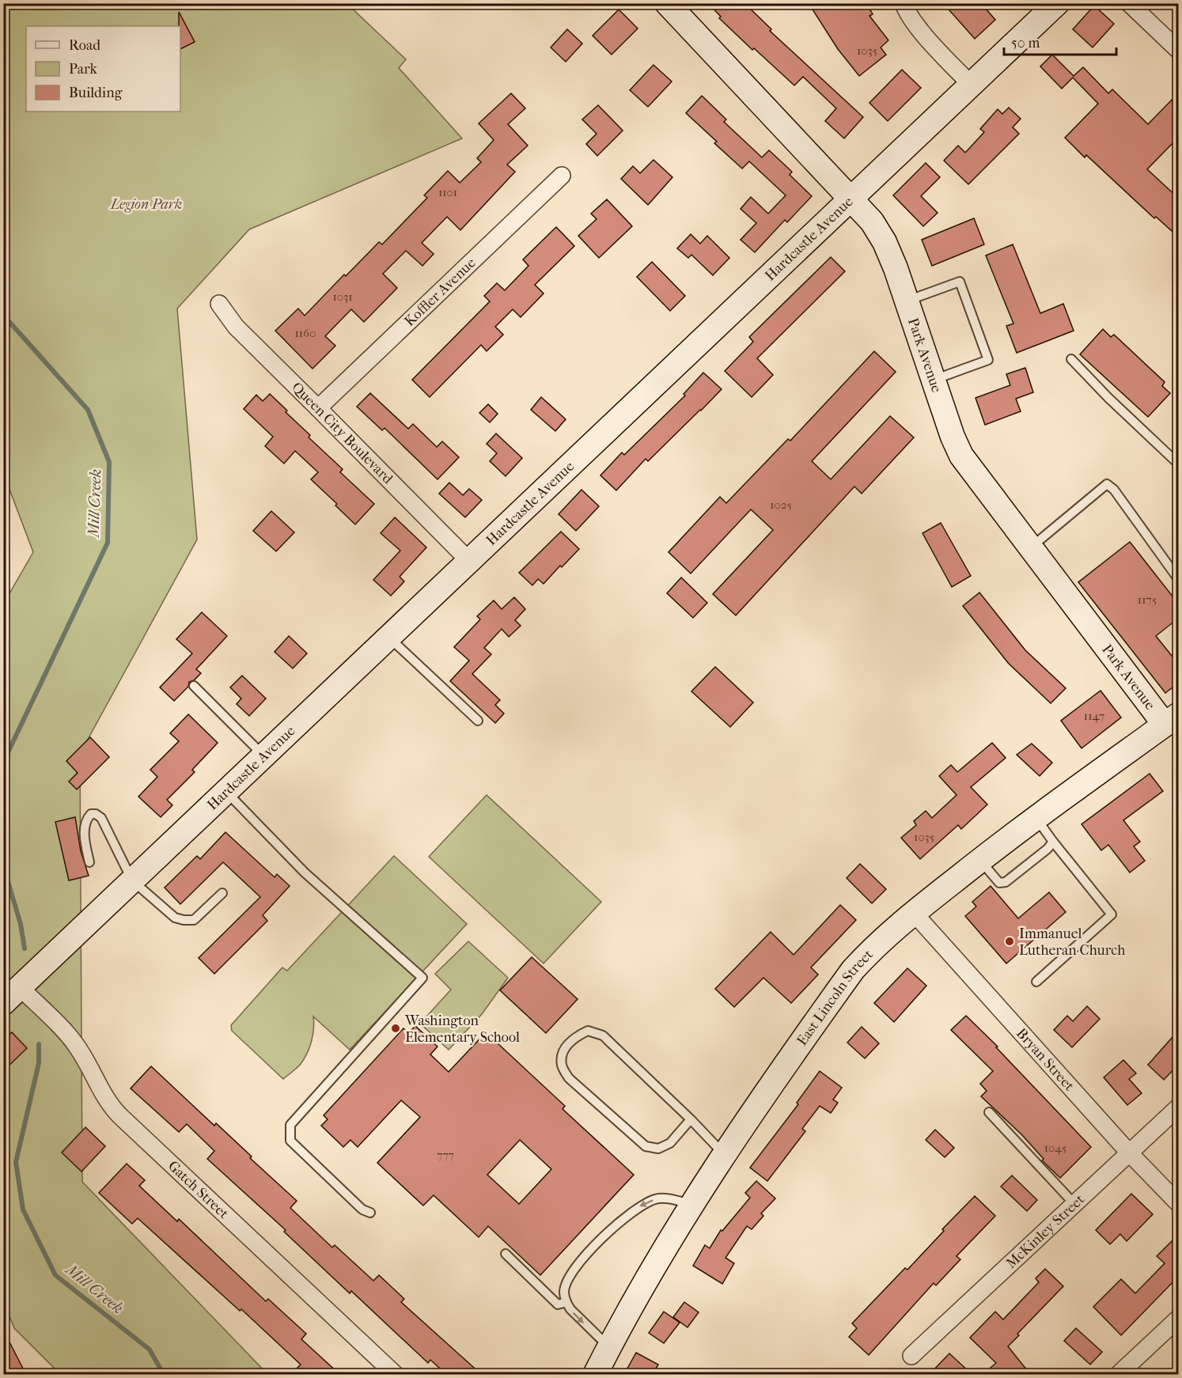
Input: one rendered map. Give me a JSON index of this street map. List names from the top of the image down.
{
  "streets": {
    "street": [
      "Hardcastle Avenue",
      "Koffler Avenue",
      "Park Avenue",
      "Queen City Boulevard",
      "East Lincoln Street",
      "Bryan Street",
      "Gatch Street",
      "McKinley Street"
    ]
  },
  "crossings": [
    ["Hardcastle Avenue", "Park Avenue"],
    ["Hardcastle Avenue", "Queen City Boulevard"],
    ["Hardcastle Avenue", "Gatch Street"],
    ["Koffler Avenue", "Queen City Boulevard"],
    ["Park Avenue", "East Lincoln Street"],
    ["East Lincoln Street", "Bryan Street"],
    ["Bryan Street", "McKinley Street"]
  ],
  "water": ["Mill Creek"],
  "parks": ["Legion Park"],
  "places": ["Immanuel Lutheran Church", "Washington Elementary School"],
  "house_numbers": [
    "1035",
    "1101",
    "1031",
    "1160",
    "1025",
    "1175",
    "1147",
    "1035",
    "1045",
    "777"
  ],
  "legend": ["Road", "Park", "Building"],
  "scale_bar": "50 m"
}
